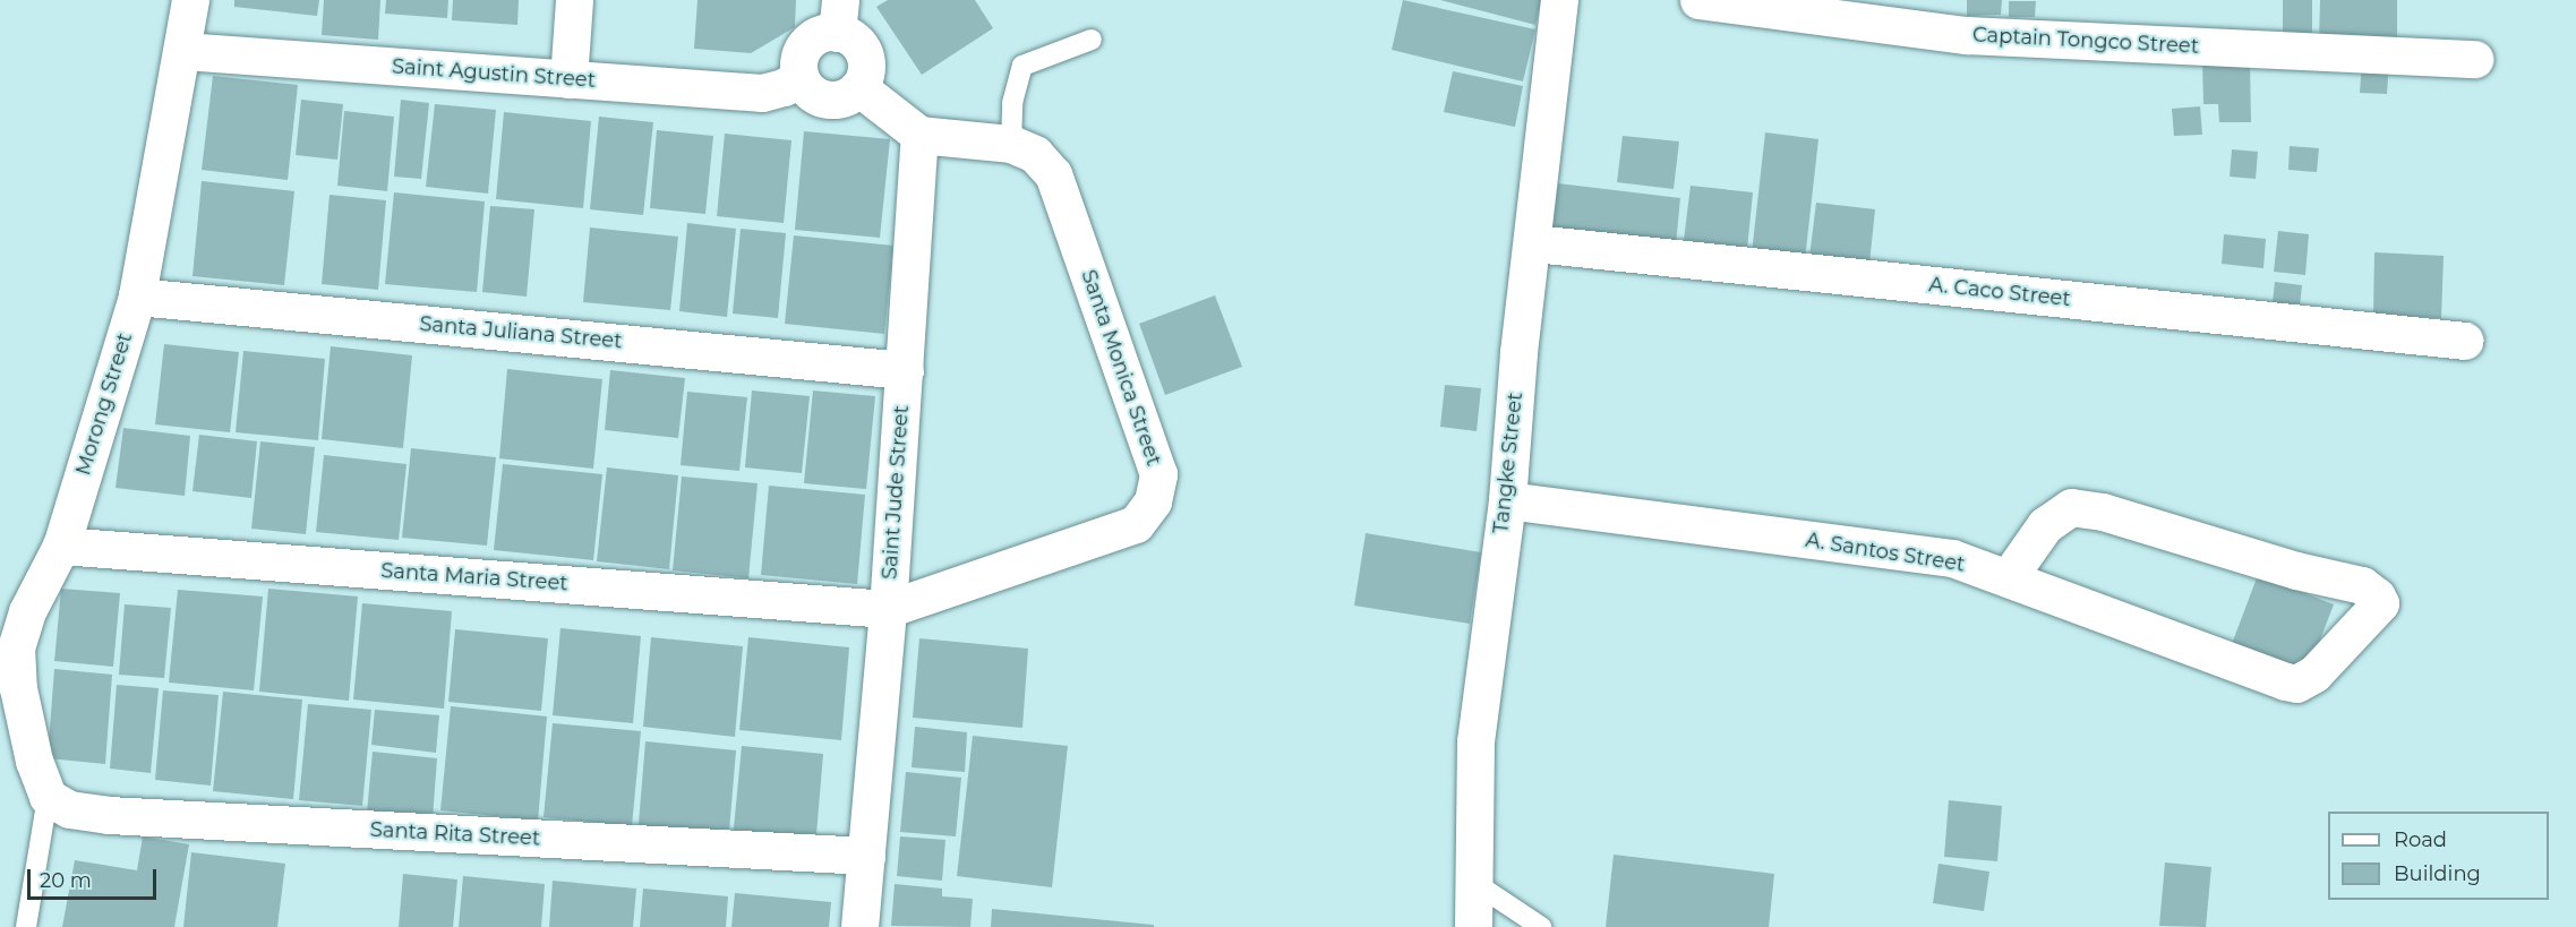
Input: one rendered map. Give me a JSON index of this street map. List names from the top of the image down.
{
  "streets": {
    "street": [
      "Captain Tongco Street",
      "Saint Agustin Street",
      "A. Caco Street",
      "Santa Juliana Street",
      "Santa Monica Street",
      "Morong Street",
      "Tangke Street",
      "Saint Jude Street",
      "A. Santos Street",
      "Santa Maria Street",
      "Santa Rita Street"
    ]
  },
  "crossings": [
    ["Saint Agustin Street", "Morong Street"],
    ["A. Caco Street", "Tangke Street"],
    ["Santa Juliana Street", "Morong Street"],
    ["Santa Juliana Street", "Saint Jude Street"],
    ["Santa Monica Street", "Saint Jude Street"],
    ["Santa Monica Street", "Santa Maria Street"],
    ["Morong Street", "Santa Maria Street"],
    ["Morong Street", "Santa Rita Street"],
    ["Tangke Street", "A. Santos Street"],
    ["Saint Jude Street", "Santa Maria Street"],
    ["Saint Jude Street", "Santa Rita Street"]
  ],
  "legend": ["Road", "Building"],
  "scale_bar": "20 m"
}
